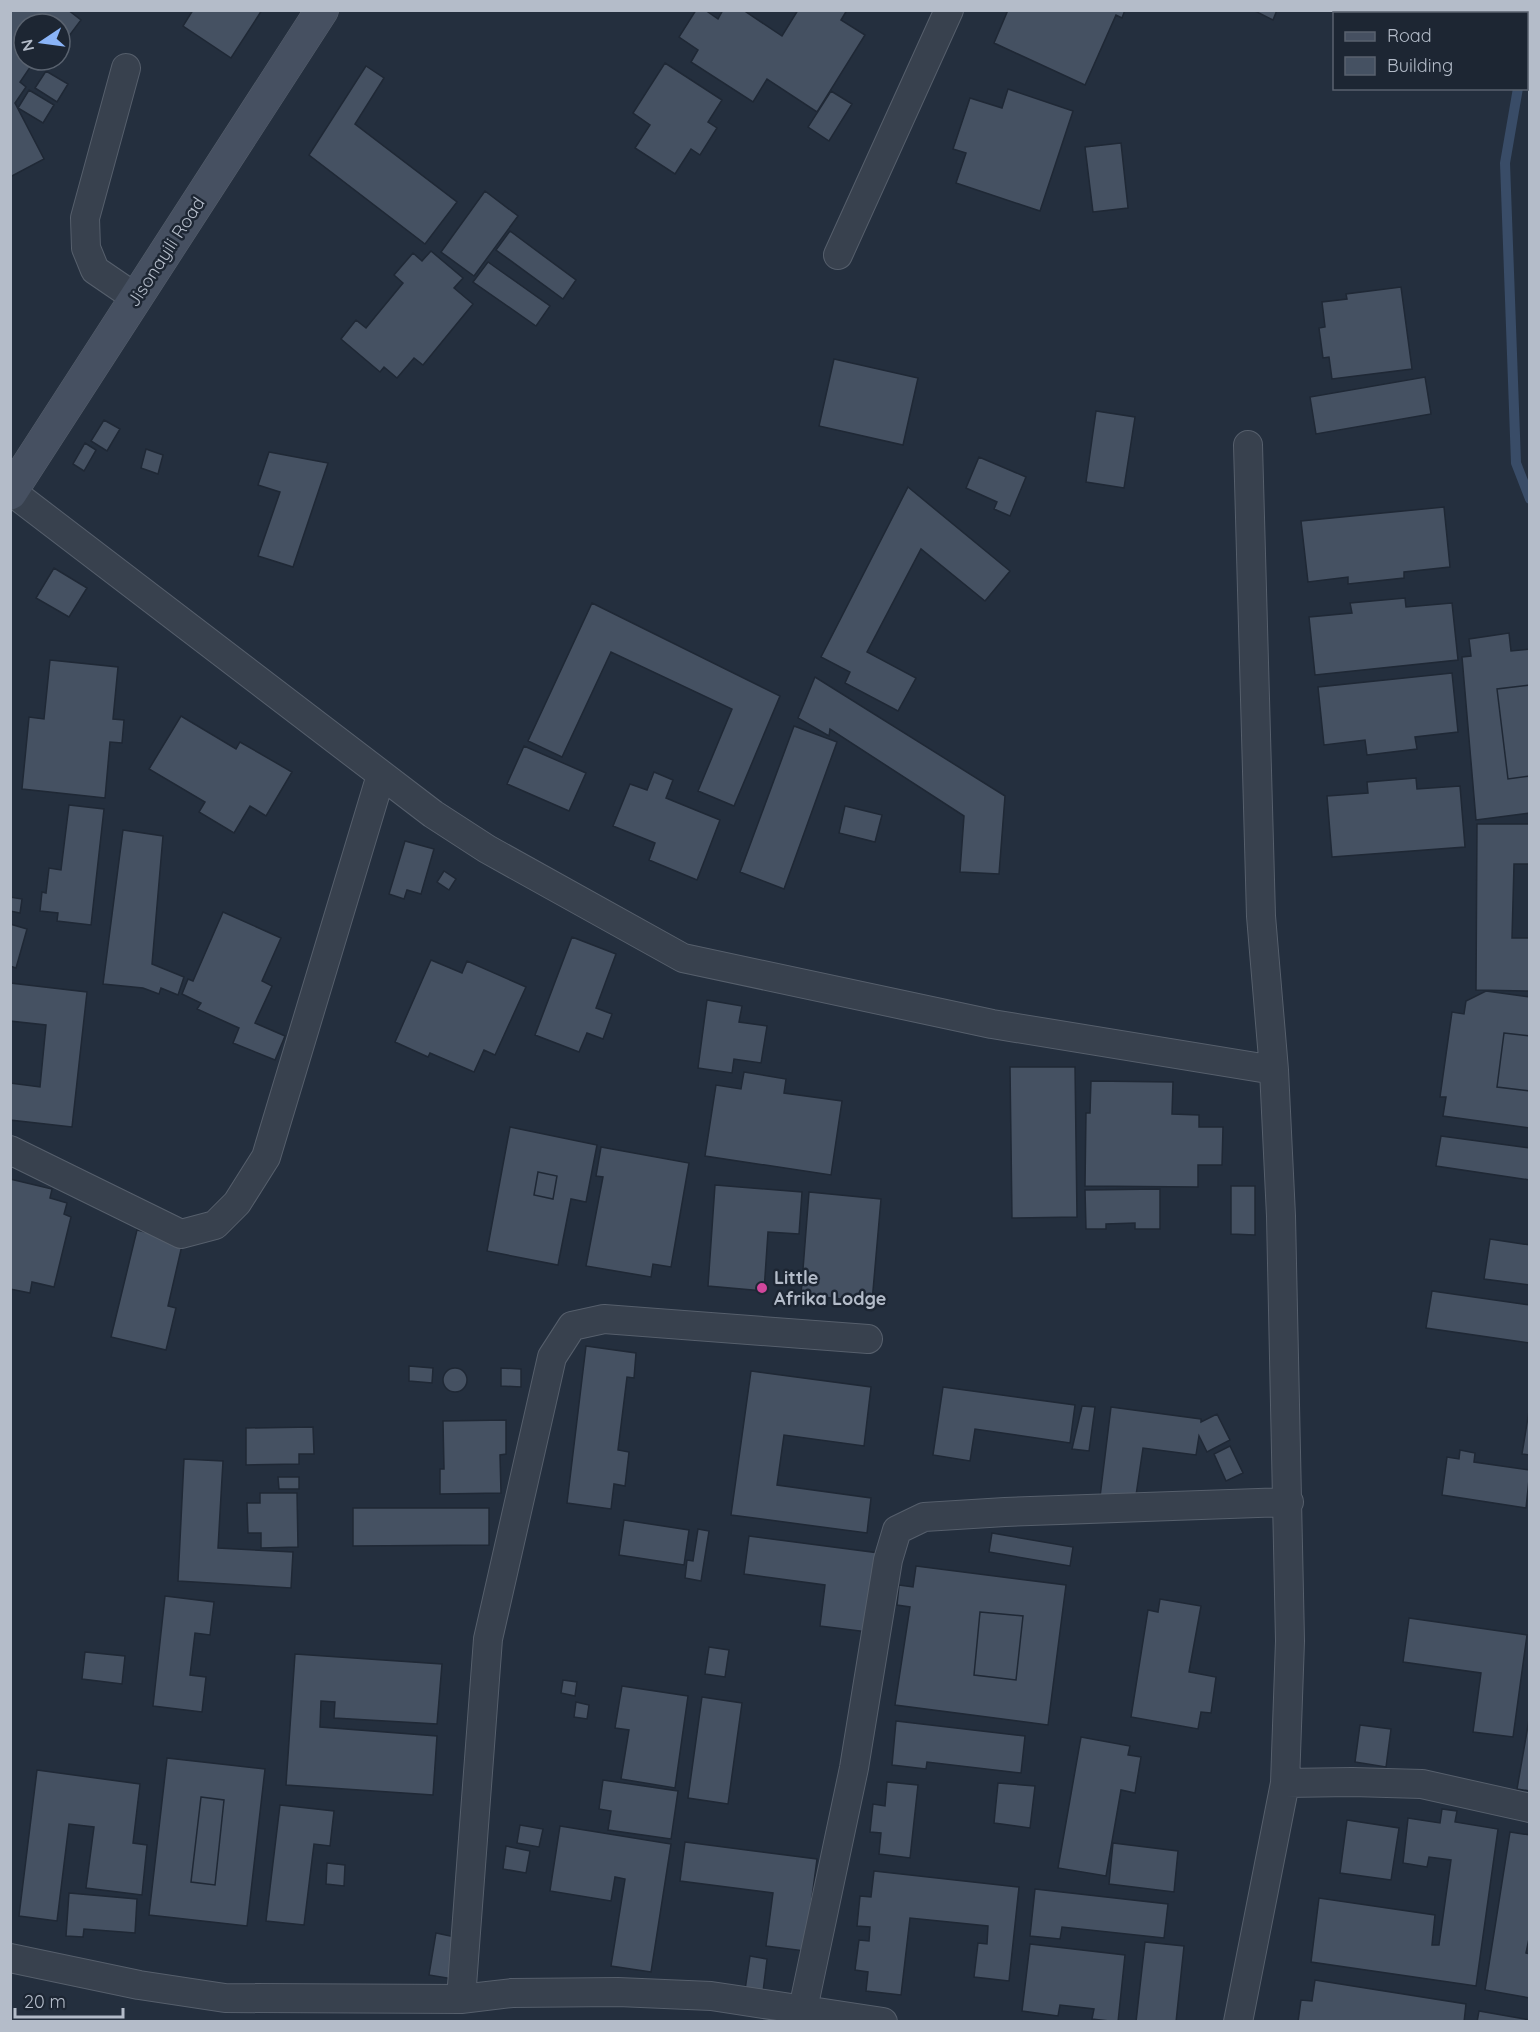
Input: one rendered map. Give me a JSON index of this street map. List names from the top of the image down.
{
  "streets": {
    "street": ["Jisonayili Road"]
  },
  "places": ["Little Afrika Lodge"],
  "legend": ["Road", "Building"],
  "scale_bar": "20 m",
  "north": "left"
}
